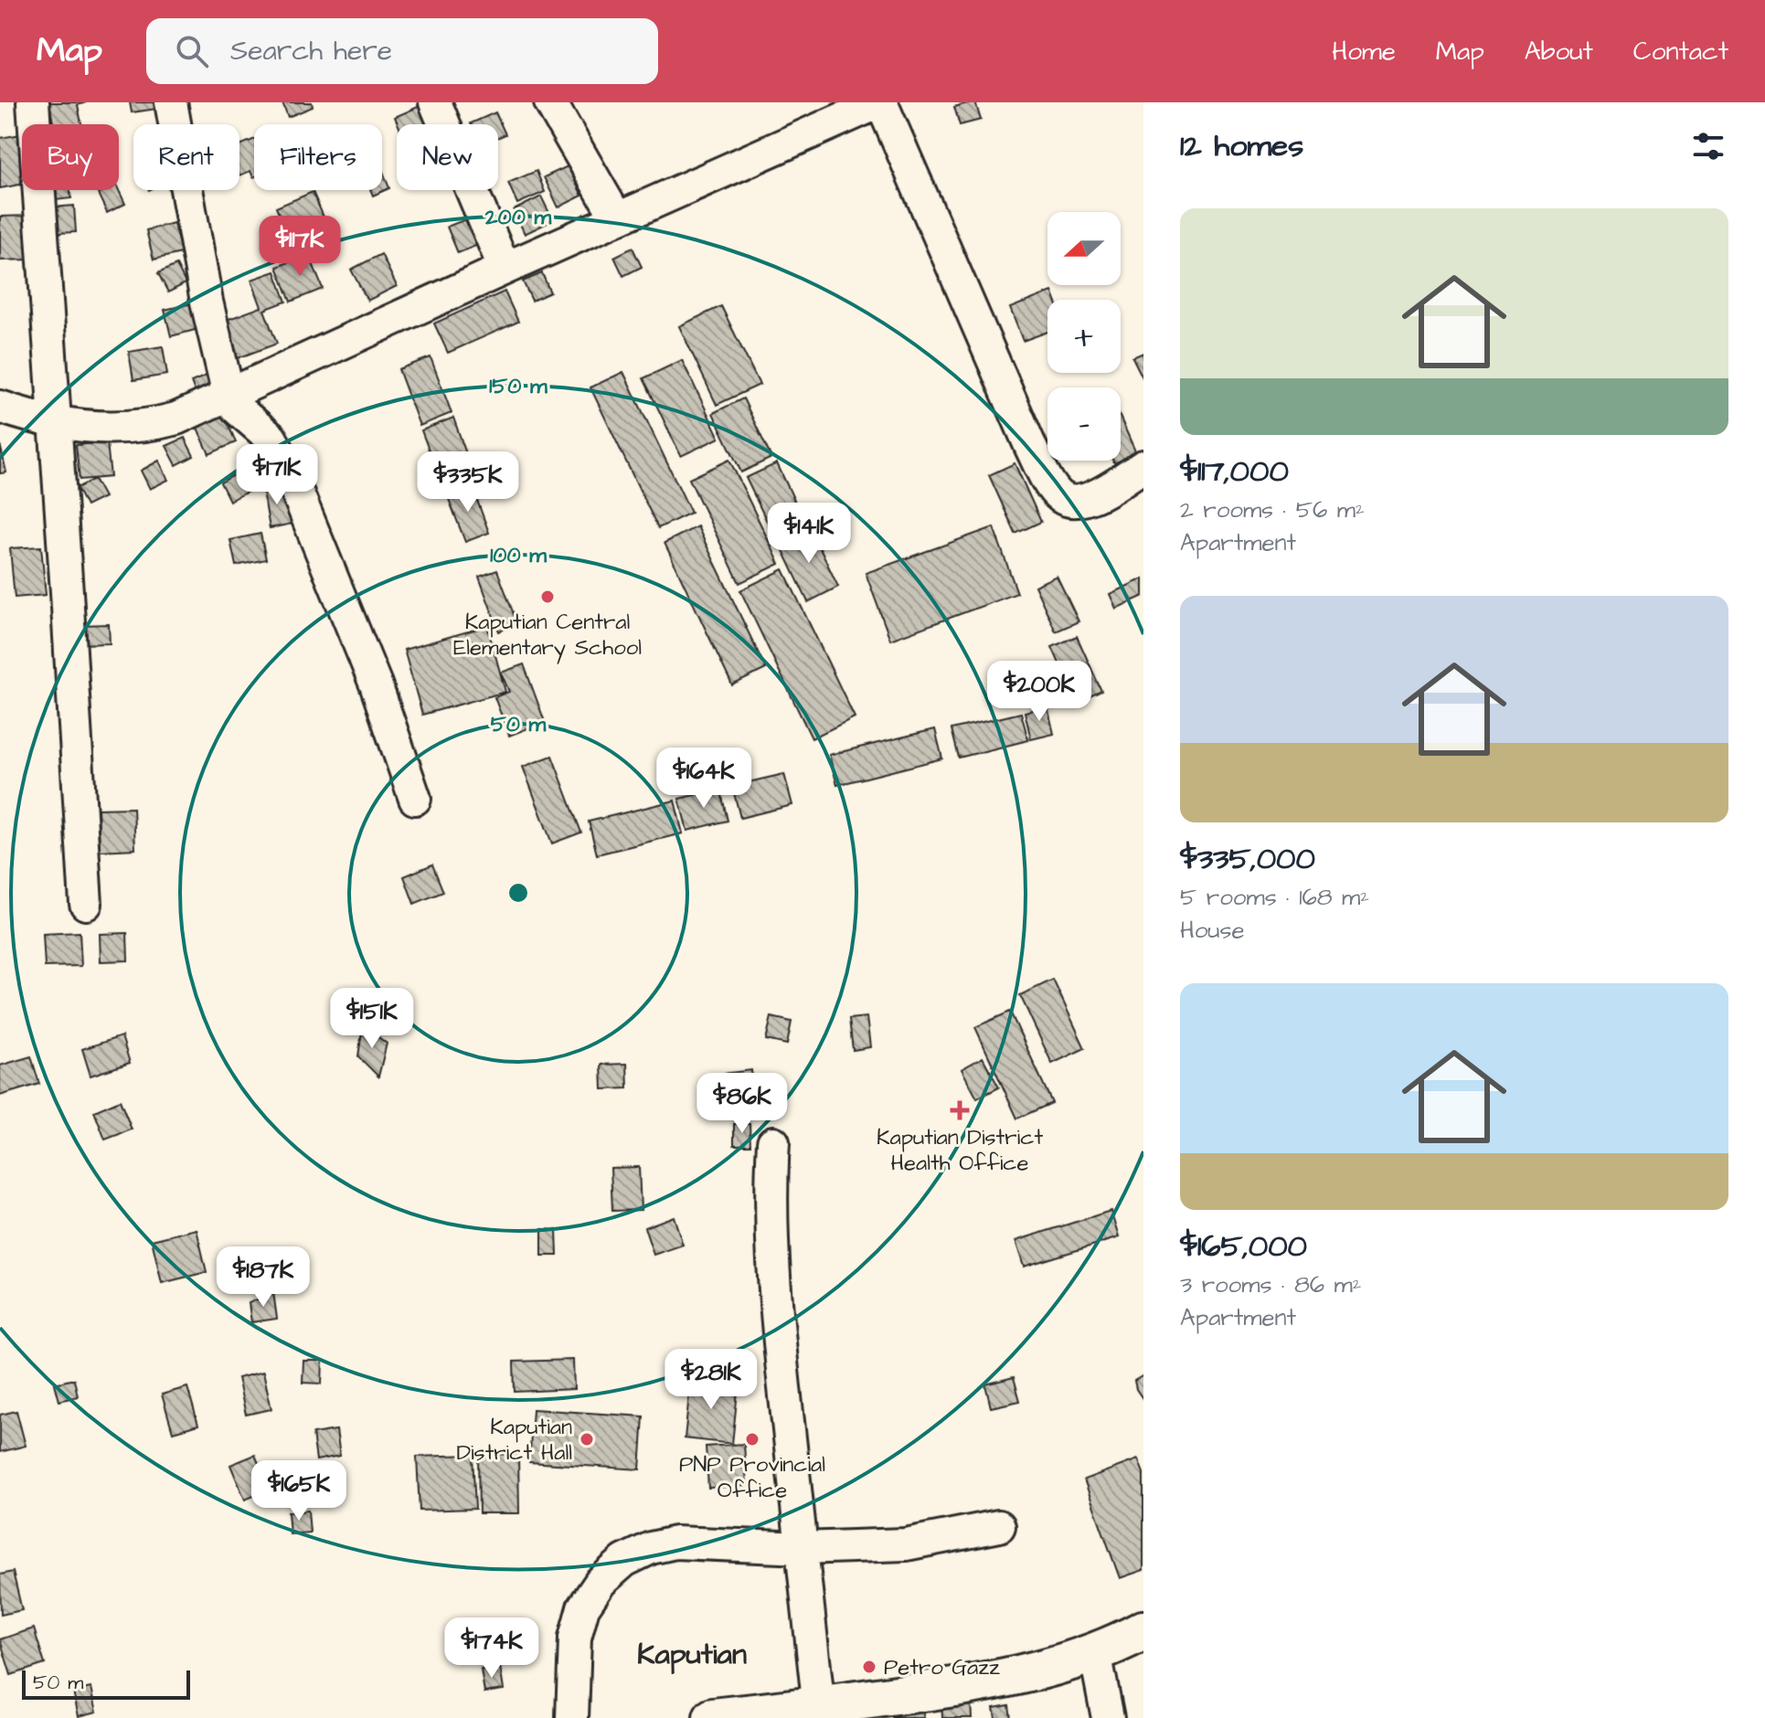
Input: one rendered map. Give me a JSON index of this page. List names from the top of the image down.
{
  "districts": ["Kaputian"],
  "places": {
    "other": [
      "Kaputian Central Elementary School",
      "Kaputian District Hall",
      "PNP Provincial Office",
      "Petro Gazz"
    ],
    "health": ["Kaputian District Health Office"]
  },
  "scale_bar": "50 m",
  "north": "left",
  "page": {
    "header": "Map",
    "search": "Search here",
    "nav": [
      "Home",
      "Map",
      "About",
      "Contact"
    ],
    "heading": "12 homes",
    "chip": [
      "Buy",
      "Rent",
      "Filters",
      "New"
    ],
    "list": [
      {
        "name": "$117,000",
        "note": "2 rooms · 56 m² · Apartment"
      },
      {
        "name": "$335,000",
        "note": "5 rooms · 168 m² · House"
      },
      {
        "name": "$165,000",
        "note": "3 rooms · 86 m² · Apartment"
      }
    ],
    "map_buttons": ["+", "−"],
    "price": [
      "$117K",
      "$171K",
      "$335K",
      "$141K",
      "$200K",
      "$164K",
      "$151K",
      "$86K",
      "$187K",
      "$281K",
      "$165K",
      "$174K"
    ],
    "scale": "50 m"
  },
  "rings": [
    "200 m",
    "150 m",
    "100 m",
    "50 m"
  ]
}
